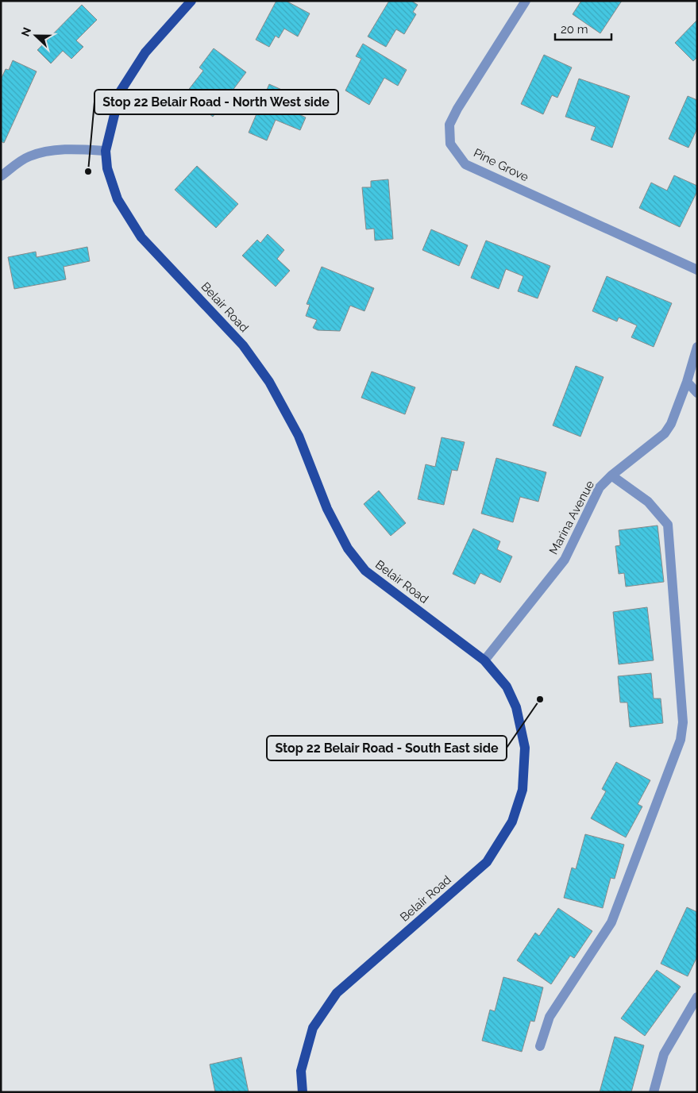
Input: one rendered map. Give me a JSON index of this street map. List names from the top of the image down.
{
  "streets": {
    "main road": ["Belair Road"],
    "street": ["Pine Grove", "Marina Avenue"]
  },
  "crossings": [
    ["Belair Road", "Marina Avenue"]
  ],
  "places": ["Stop 22 Belair Road - North West side", "Stop 22 Belair Road - South East side"],
  "scale_bar": "20 m",
  "north": "left"
}
